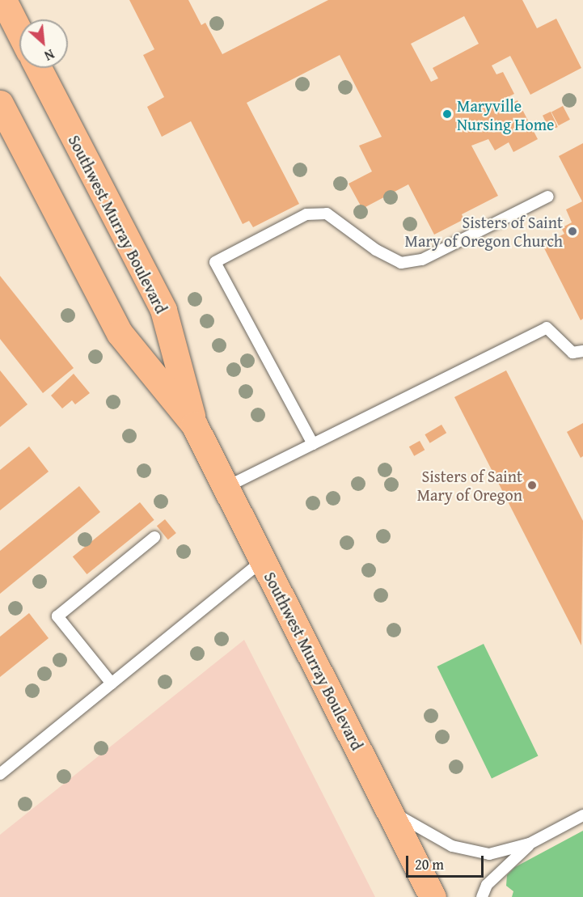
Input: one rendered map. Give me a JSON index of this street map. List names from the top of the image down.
{
  "streets": {
    "main road": ["Southwest Murray Boulevard"]
  },
  "places": ["Maryville Nursing Home", "Sisters of Saint Mary of Oregon Church", "Sisters of Saint Mary of Oregon"],
  "scale_bar": "20 m",
  "north": "bottom right"
}
